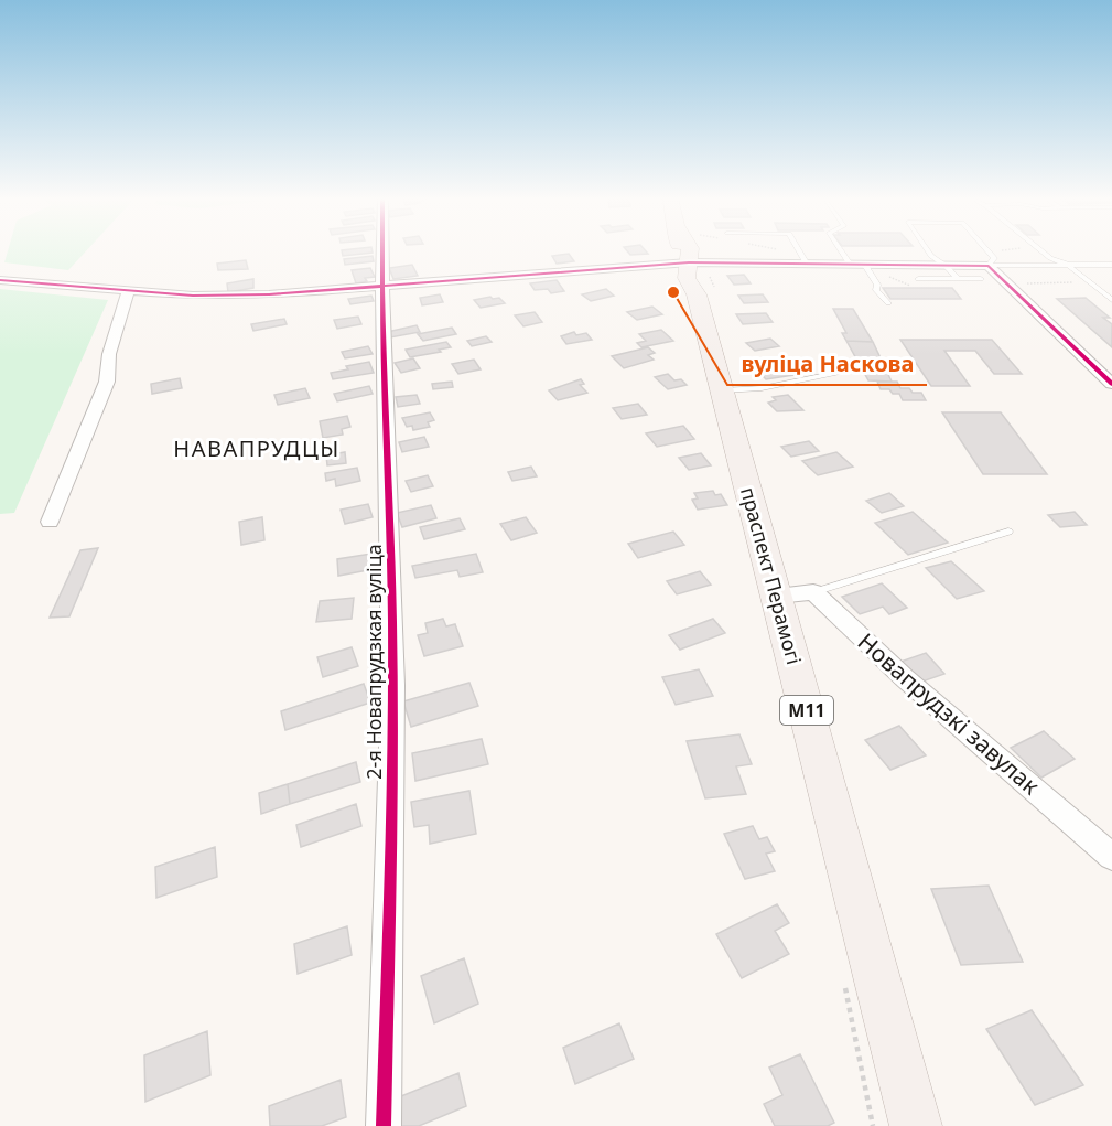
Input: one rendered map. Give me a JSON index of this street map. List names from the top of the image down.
{
  "streets": {
    "main road": ["праспект Перамогі", "М11"],
    "street": ["2-я Новапрудзкая вуліца", "Новапрудзкі завулак"]
  },
  "districts": ["НАВАПРУДЦЫ"],
  "places": ["вуліца Наскова"]
}
